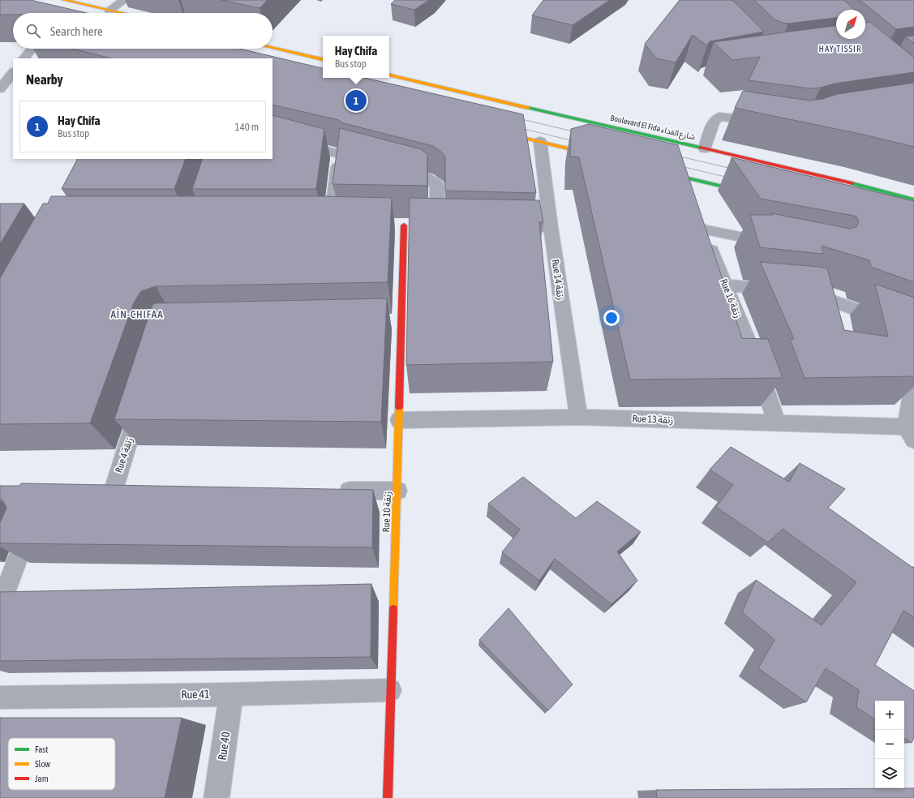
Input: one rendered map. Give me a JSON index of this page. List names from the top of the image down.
{
  "streets": {
    "main road": ["Boulevard El Fida شارع الفداء", "Rue 10 زنقة"],
    "street": [
      "Rue 14 زنقة",
      "Rue 16 زنقة",
      "Rue 13 زنقة",
      "Rue 4 زنقة",
      "Rue 41",
      "Rue 40"
    ]
  },
  "crossings": [
    ["Rue 14 زنقة", "Rue 13 زنقة"],
    ["Rue 16 زنقة", "Rue 13 زنقة"],
    ["Rue 13 زنقة", "Rue 10 زنقة"],
    ["Rue 10 زنقة", "Rue 41"],
    ["Rue 41", "Rue 40"]
  ],
  "districts": ["HAY TISSIR", "AÎN-CHIFAA"],
  "legend": ["Fast", "Slow", "Jam"],
  "north": "top right",
  "page": {
    "search": "Search here",
    "popup": ["Hay Chifa", "Bus stop"],
    "heading": "Nearby",
    "pins": "1",
    "list": [
      {
        "mark": "1",
        "name": "Hay Chifa",
        "note": "Bus stop",
        "value": "140 m"
      }
    ],
    "map_buttons": ["+", "−"]
  }
}
